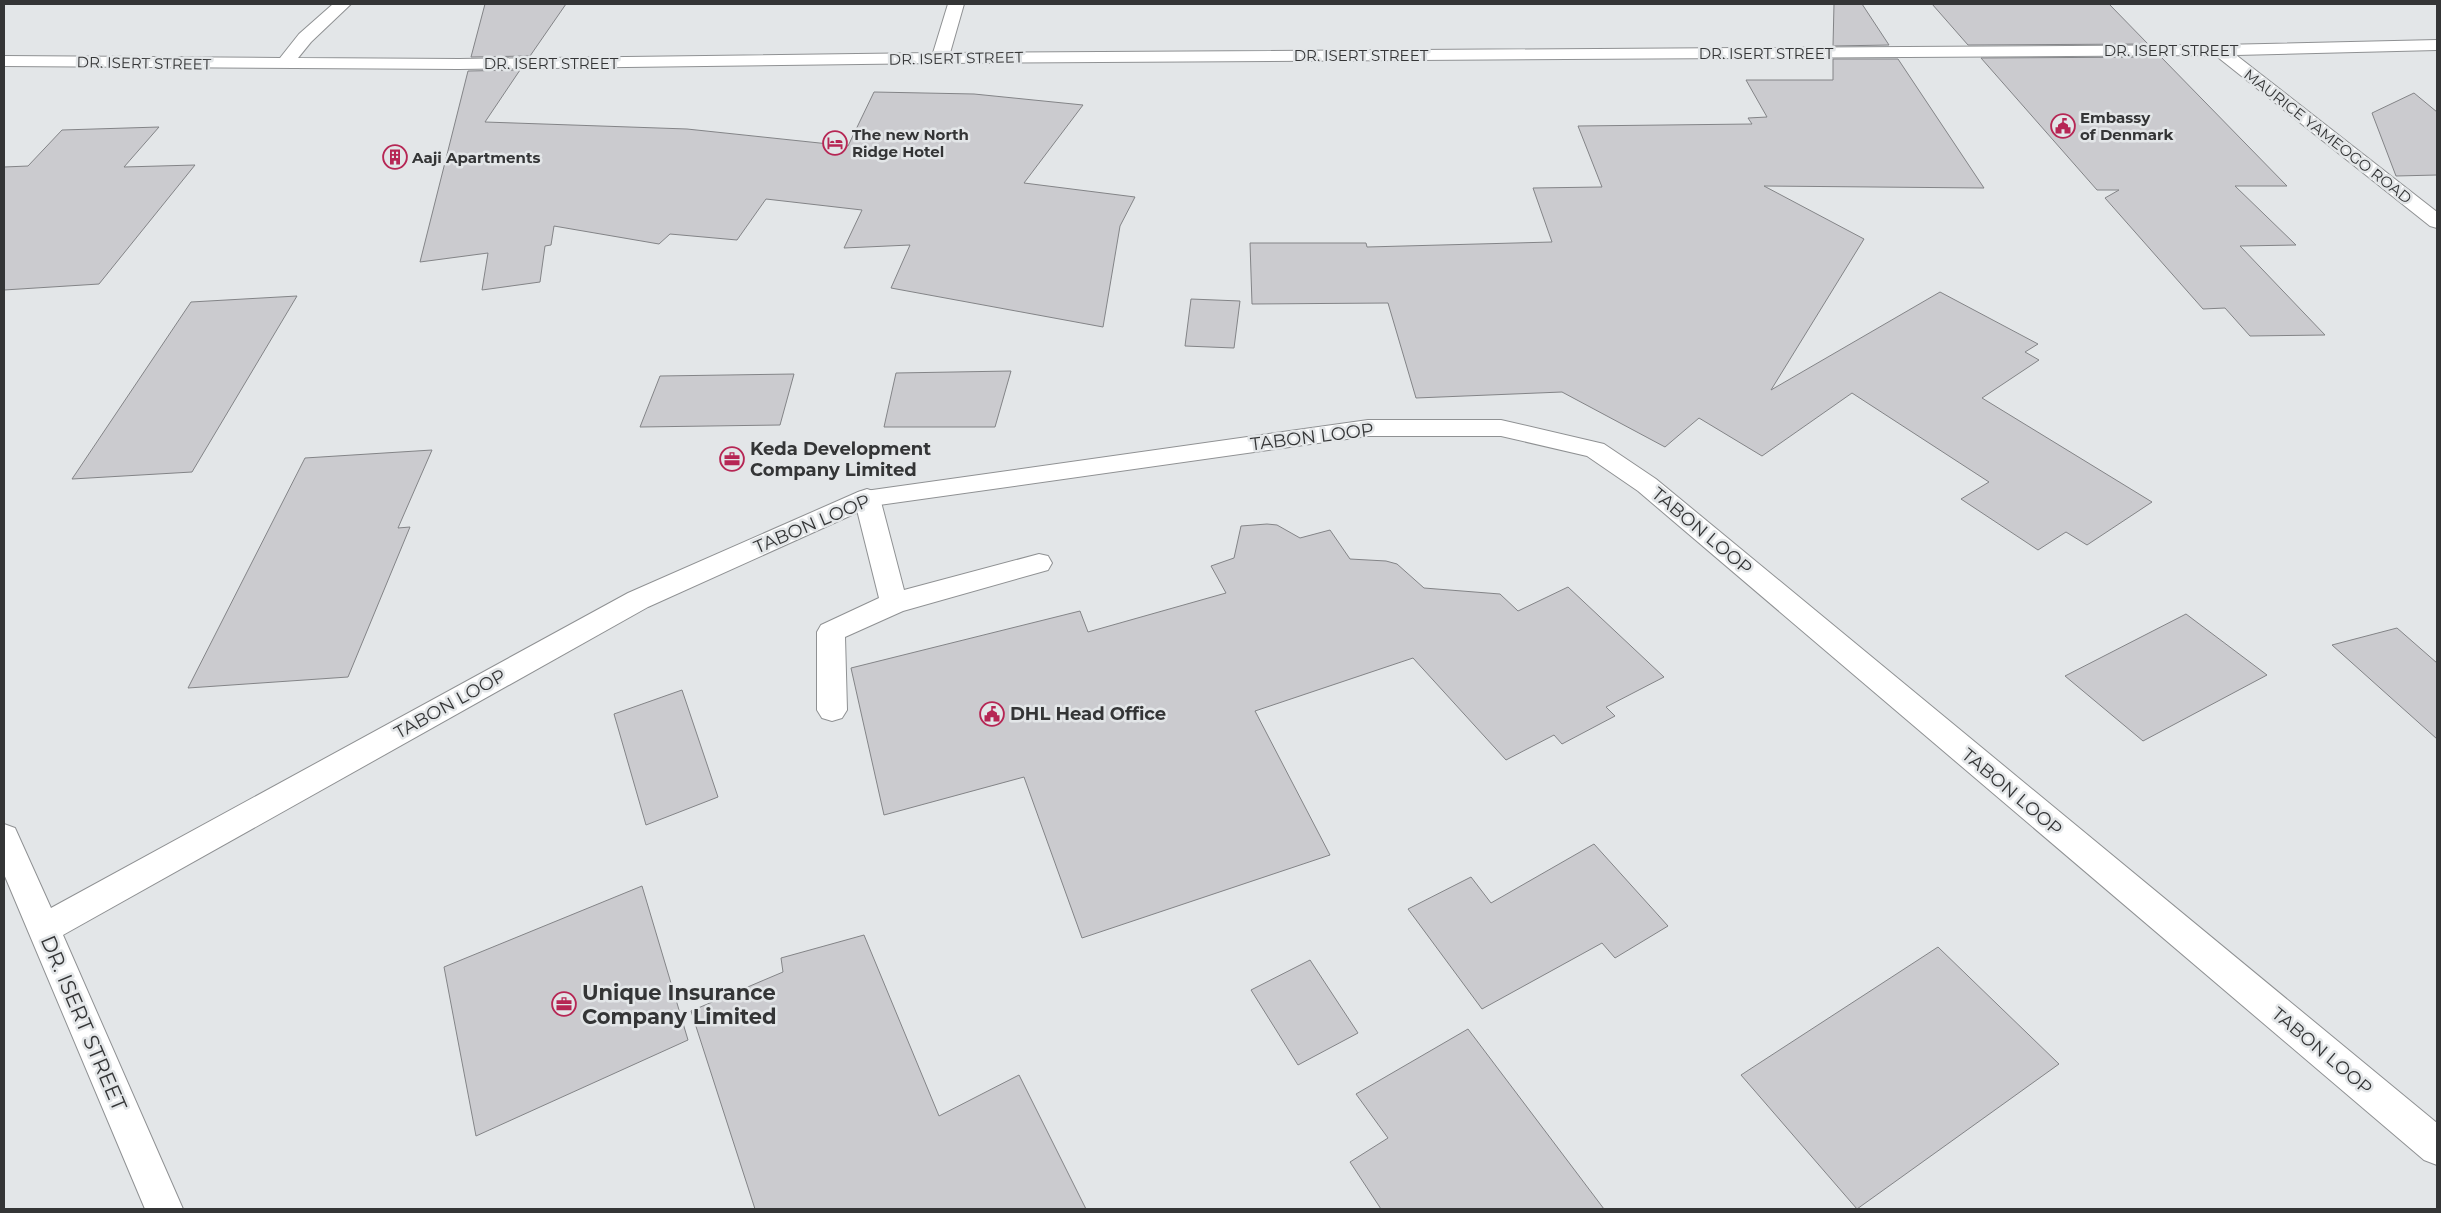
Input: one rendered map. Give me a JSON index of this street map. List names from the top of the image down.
{
  "streets": {
    "street": ["DR. ISERT STREET", "MAURICE YAMEOGO ROAD", "TABON LOOP"]
  },
  "crossings": [
    ["DR. ISERT STREET", "MAURICE YAMEOGO ROAD"],
    ["DR. ISERT STREET", "TABON LOOP"]
  ],
  "places": {
    "public building": ["Embassy of Denmark", "DHL Head Office"],
    "hotel": ["The new North Ridge Hotel"],
    "building": ["Aaji Apartments"],
    "office": ["Keda Development Company Limited", "Unique Insurance Company Limited"]
  }
}
